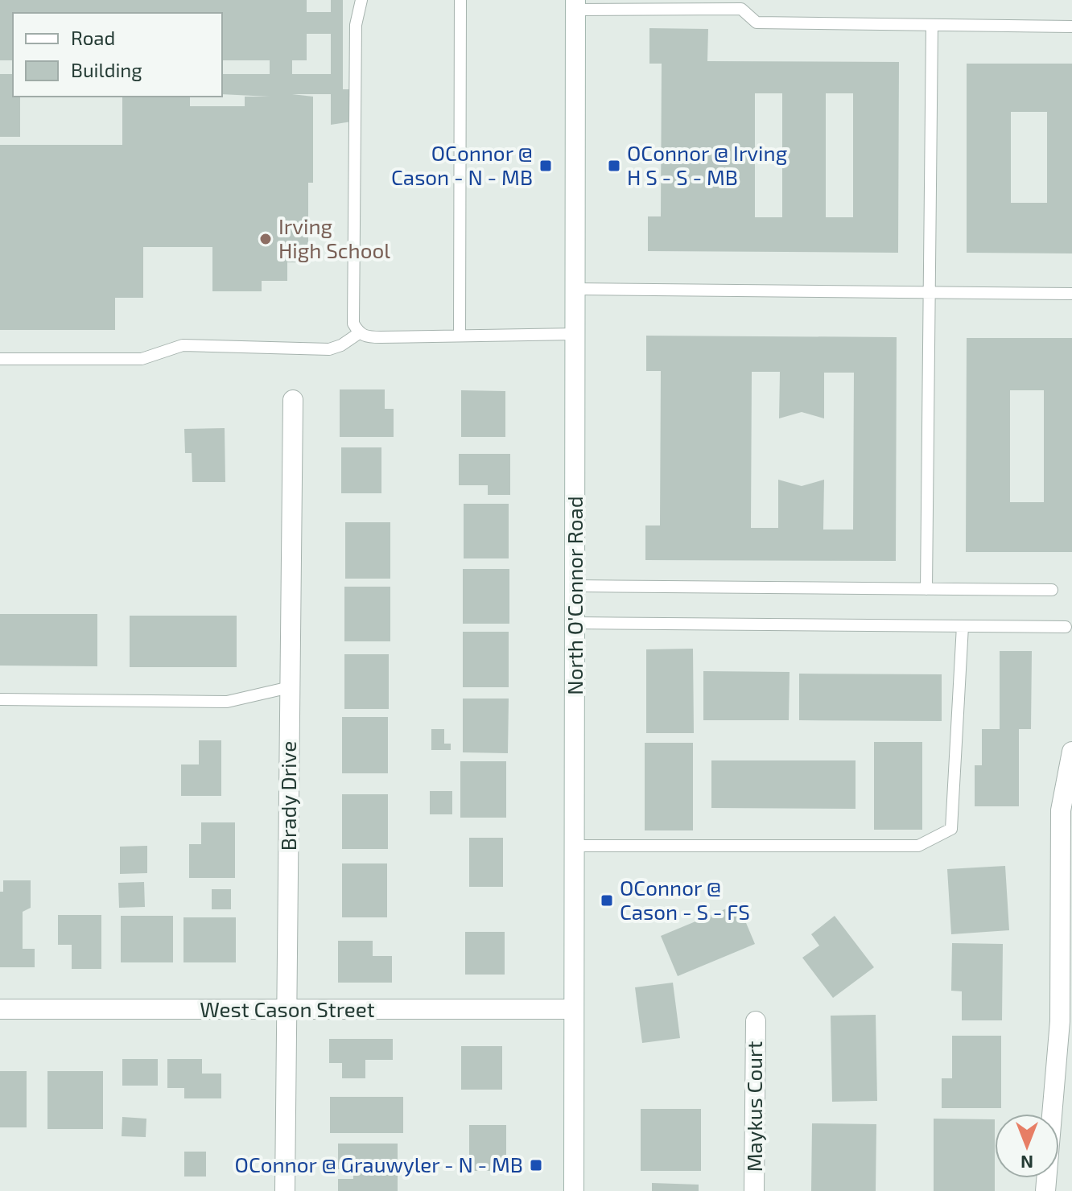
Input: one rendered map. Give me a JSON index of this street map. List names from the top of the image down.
{
  "streets": {
    "street": [
      "North O'Connor Road",
      "Brady Drive",
      "West Cason Street",
      "Maykus Court"
    ]
  },
  "crossings": [
    ["North O'Connor Road", "West Cason Street"],
    ["Brady Drive", "West Cason Street"]
  ],
  "places": {
    "transit": [
      "OConnor @ Cason - N - MB",
      "OConnor @ Irving H S - S - MB",
      "OConnor @ Cason - S - FS",
      "OConnor @ Grauwyler - N - MB"
    ],
    "other": ["Irving High School"]
  },
  "legend": ["Road", "Building"],
  "north": "bottom"
}
